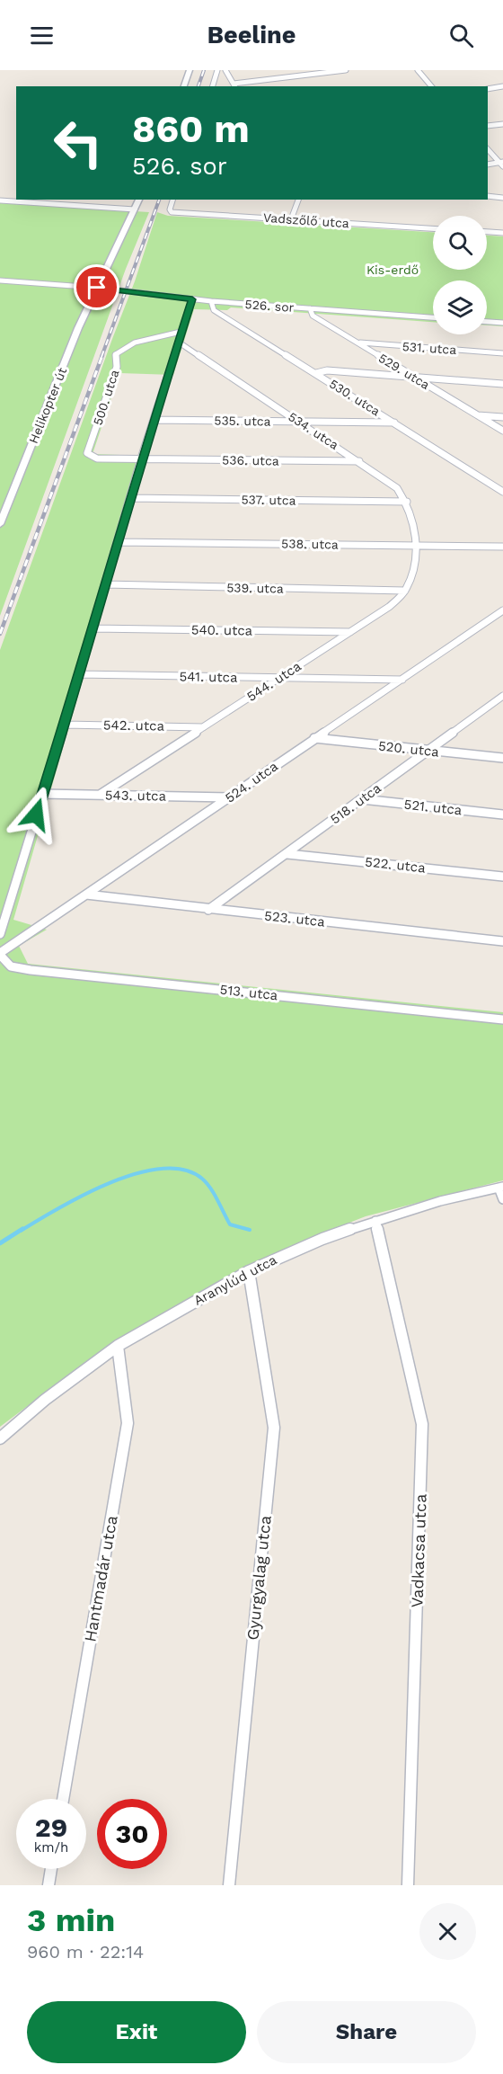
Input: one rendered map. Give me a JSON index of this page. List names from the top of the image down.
{
  "streets": {
    "street": [
      "Vadszőlő utca",
      "526. sor",
      "531. utca",
      "529. utca",
      "500. utca",
      "530. utca",
      "Helikopter út",
      "535. utca",
      "534. utca",
      "536. utca",
      "537. utca",
      "538. utca",
      "539. utca",
      "540. utca",
      "541. utca",
      "544. utca",
      "542. utca",
      "520. utca",
      "524. utca",
      "543. utca",
      "518. utca",
      "521. utca",
      "522. utca",
      "523. utca",
      "513. utca",
      "Aranylúd utca",
      "Vadkacsa utca",
      "Gyurgyalag utca",
      "Hantmadár utca"
    ]
  },
  "crossings": [
    ["526. sor", "529. utca"],
    ["526. sor", "530. utca"],
    ["526. sor", "Helikopter út"],
    ["531. utca", "529. utca"],
    ["500. utca", "536. utca"],
    ["530. utca", "535. utca"],
    ["535. utca", "534. utca"],
    ["534. utca", "536. utca"],
    ["534. utca", "537. utca"],
    ["538. utca", "544. utca"],
    ["539. utca", "544. utca"],
    ["540. utca", "544. utca"],
    ["541. utca", "544. utca"],
    ["541. utca", "524. utca"],
    ["544. utca", "542. utca"],
    ["544. utca", "543. utca"],
    ["520. utca", "524. utca"],
    ["520. utca", "518. utca"],
    ["524. utca", "543. utca"],
    ["524. utca", "523. utca"],
    ["524. utca", "513. utca"],
    ["518. utca", "521. utca"],
    ["518. utca", "522. utca"],
    ["518. utca", "523. utca"],
    ["Aranylúd utca", "Vadkacsa utca"],
    ["Aranylúd utca", "Gyurgyalag utca"],
    ["Aranylúd utca", "Hantmadár utca"]
  ],
  "parks": ["Kis-erdő"],
  "page": {
    "header": "Beeline",
    "turn": ["860 m", "526. sor"],
    "speed": "29 km/h",
    "limit": "30",
    "heading": ["3 min", "960 m · 22:14"],
    "buttons": ["Exit", "Share"]
  }
}
